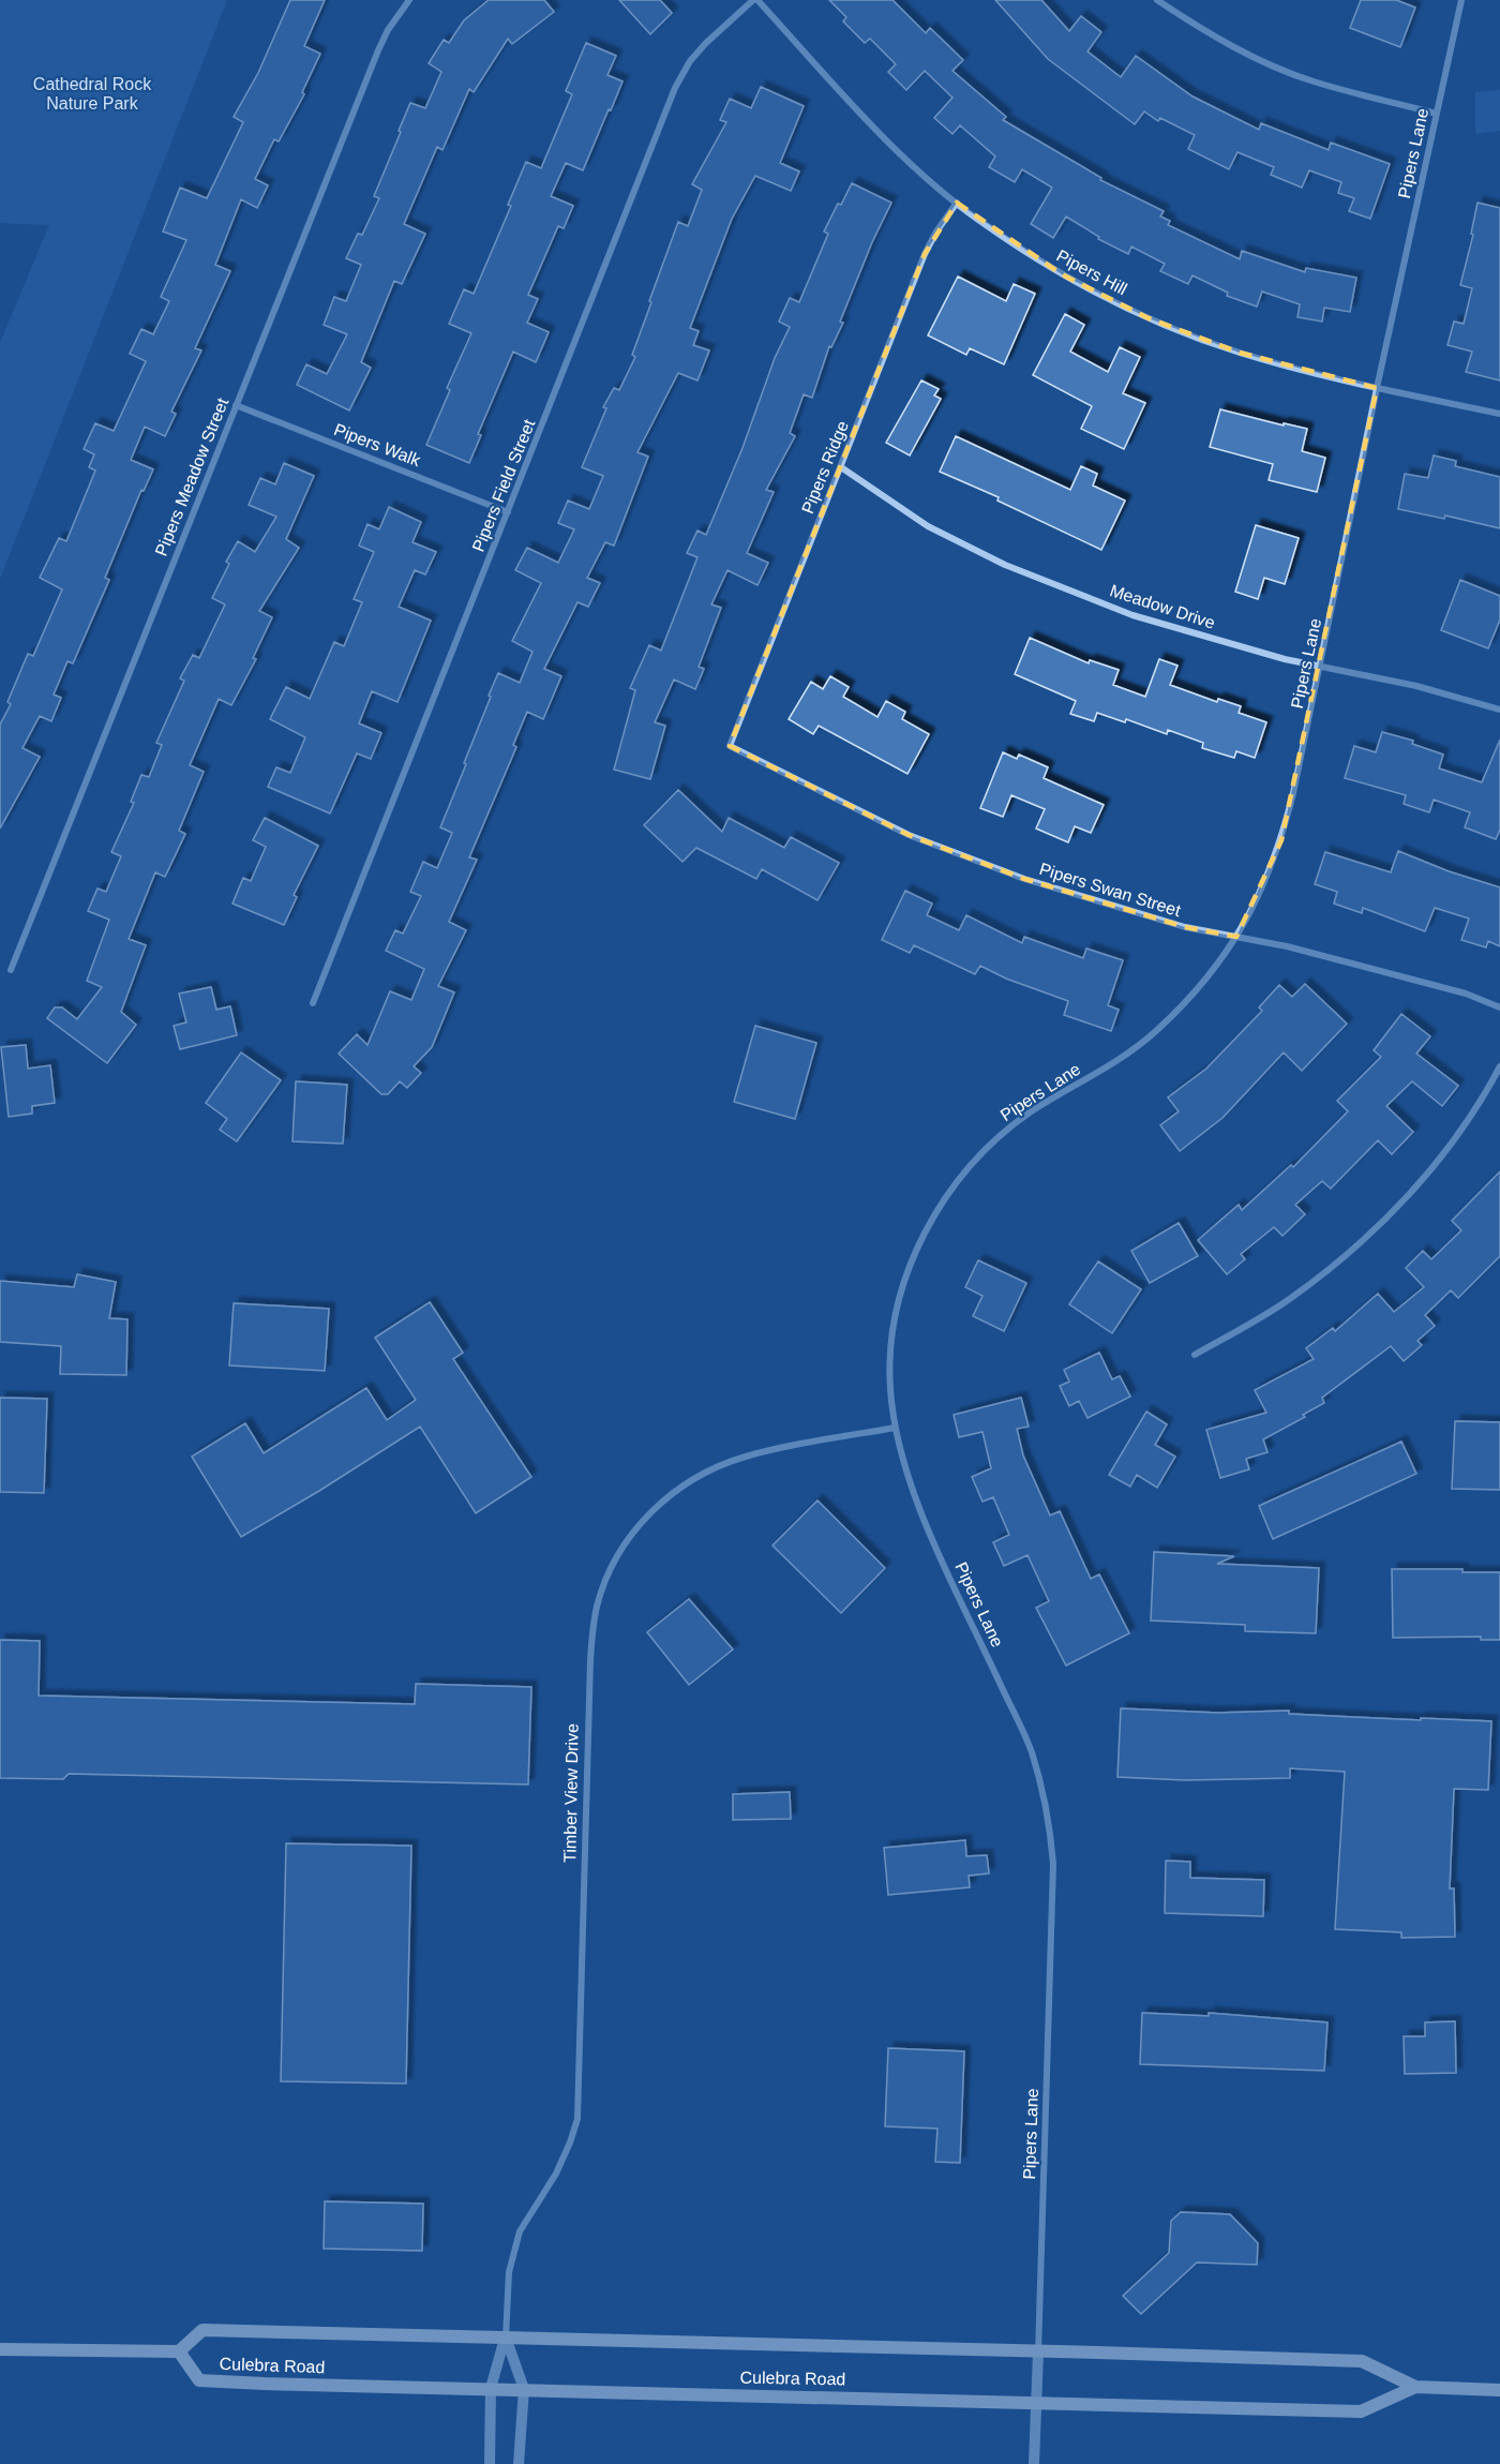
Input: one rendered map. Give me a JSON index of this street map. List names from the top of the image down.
{
  "streets": {
    "main road": ["Culebra Road"],
    "street": [
      "Pipers Lane",
      "Pipers Hill",
      "Pipers Walk",
      "Pipers Ridge",
      "Pipers Meadow Street",
      "Pipers Field Street",
      "Meadow Drive",
      "Pipers Swan Street",
      "Timber View Drive"
    ]
  },
  "crossings": [
    ["Pipers Lane", "Pipers Hill"],
    ["Pipers Lane", "Meadow Drive"],
    ["Pipers Lane", "Pipers Swan Street"],
    ["Pipers Lane", "Timber View Drive"],
    ["Pipers Lane", "Culebra Road"],
    ["Pipers Hill", "Pipers Ridge"],
    ["Pipers Hill", "Pipers Field Street"],
    ["Pipers Walk", "Pipers Meadow Street"],
    ["Pipers Walk", "Pipers Field Street"],
    ["Pipers Ridge", "Meadow Drive"],
    ["Pipers Ridge", "Pipers Swan Street"],
    ["Timber View Drive", "Culebra Road"]
  ],
  "parks": ["Cathedral Rock Nature Park"]
}
